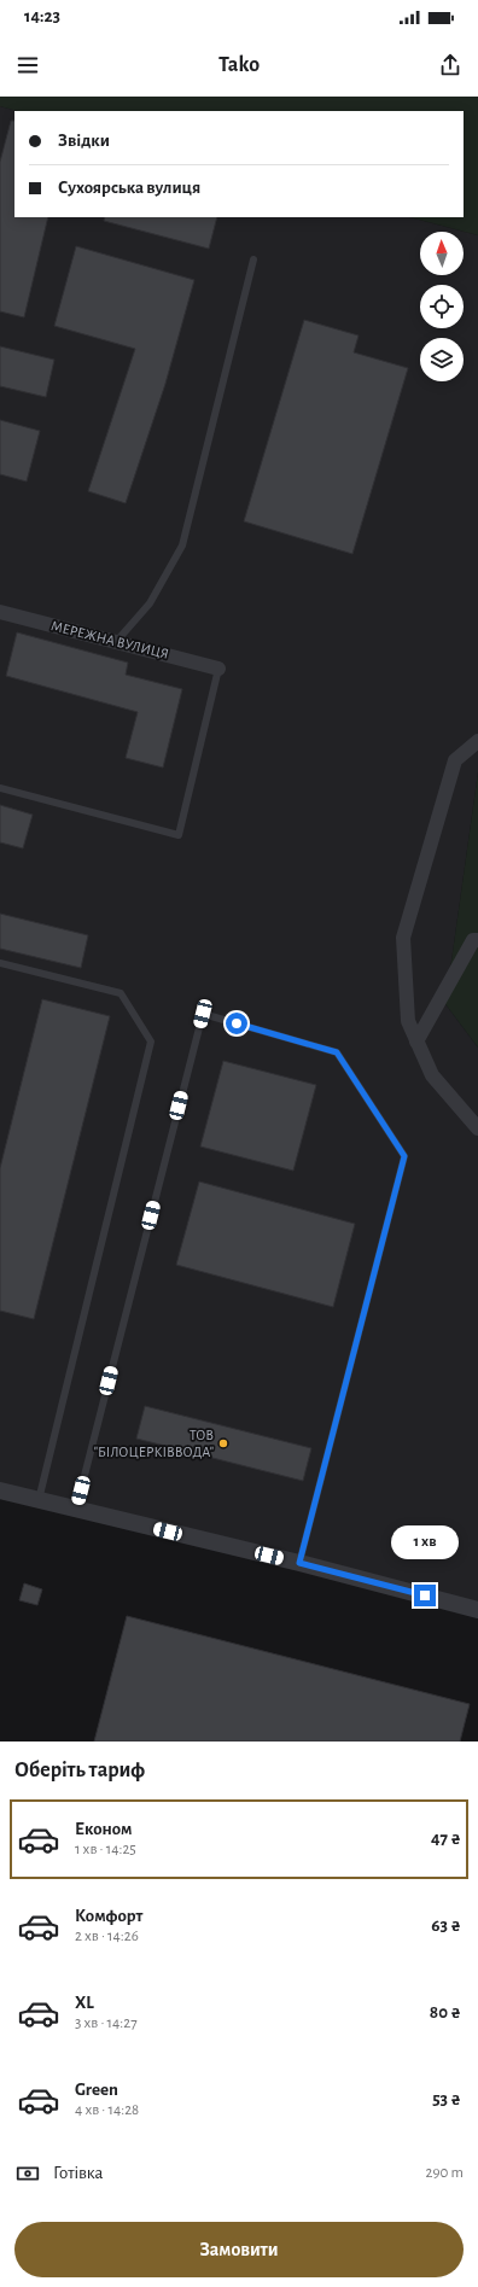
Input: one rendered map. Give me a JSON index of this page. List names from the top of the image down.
{
  "streets": {
    "street": ["МЕРЕЖНА ВУЛИЦЯ"]
  },
  "places": ["ТОВ \"БІЛОЦЕРКІВВОДА\""],
  "north": "top",
  "page": {
    "status": "14:23",
    "header": "Tako",
    "banner": ["Звідки", "Сухоярська вулиця"],
    "bubble": "1 хв",
    "heading": "Оберіть тариф",
    "list": [
      {
        "name": "Економ",
        "note": "1 хв · 14:25",
        "value": "47 ₴"
      },
      {
        "name": "Комфорт",
        "note": "2 хв · 14:26",
        "value": "63 ₴"
      },
      {
        "name": "XL",
        "note": "3 хв · 14:27",
        "value": "80 ₴"
      },
      {
        "name": "Green",
        "note": "4 хв · 14:28",
        "value": "53 ₴"
      }
    ],
    "pay": ["Готівка", "290 m"],
    "buttons": "Замовити"
  }
}
